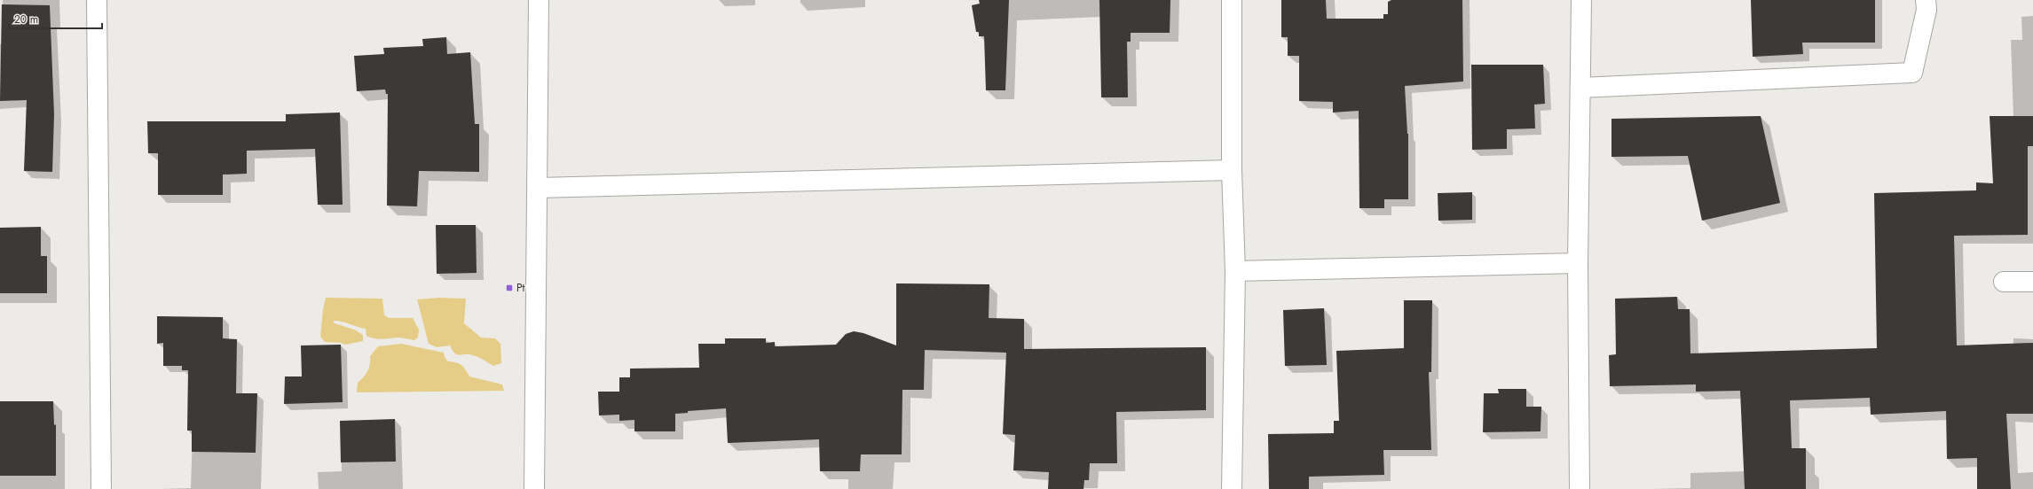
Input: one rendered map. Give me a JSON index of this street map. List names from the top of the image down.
{
  "places": {
    "transit": ["Pt"]
  },
  "scale_bar": "20 m"
}
